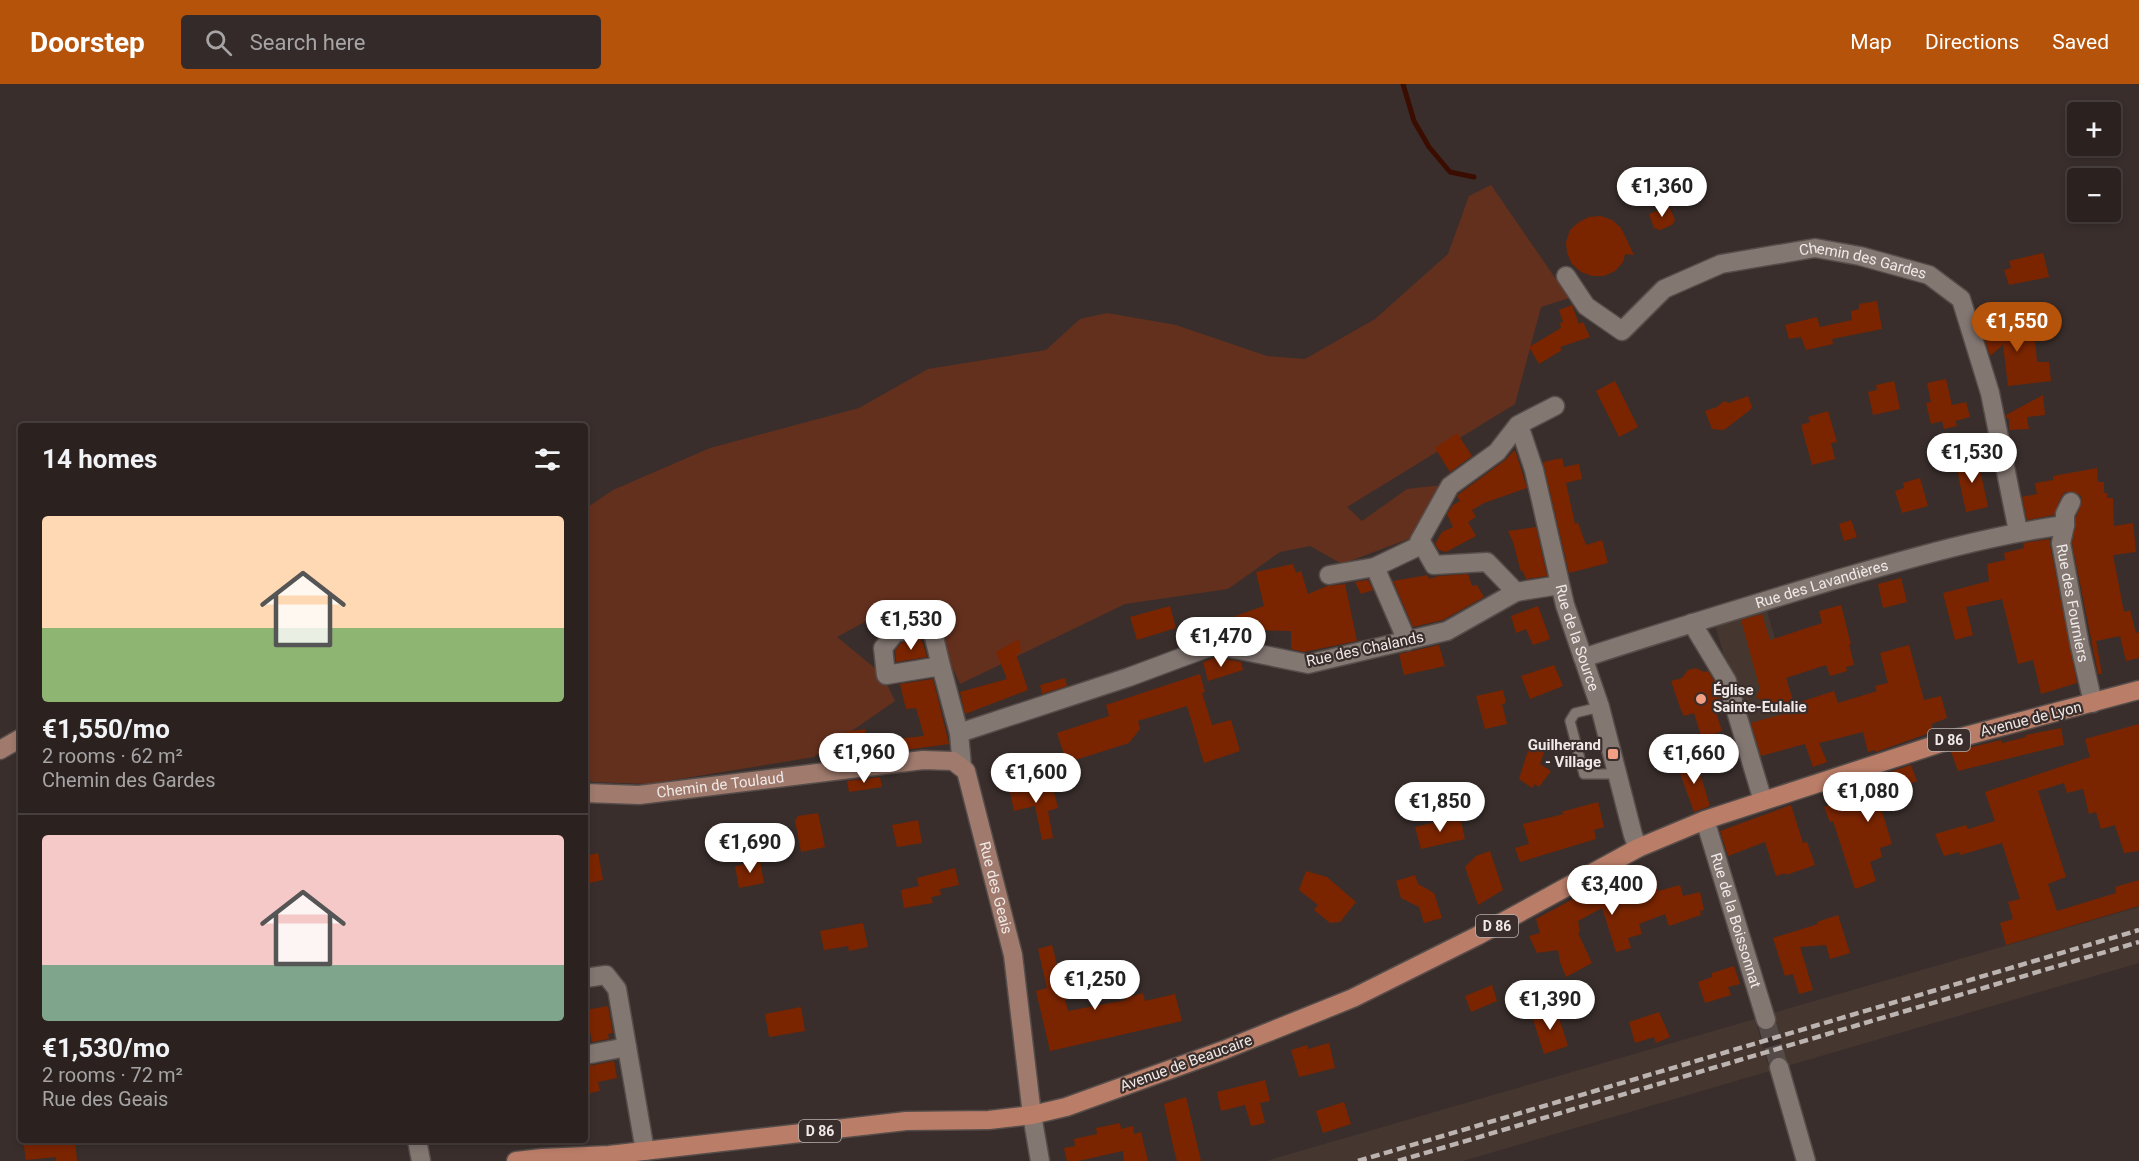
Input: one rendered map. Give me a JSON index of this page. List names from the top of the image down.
{
  "streets": {
    "main road": ["Avenue de Lyon", "D 86", "Avenue de Beaucaire"],
    "street": [
      "Chemin des Gardes",
      "Rue des Lavandières",
      "Rue des Fourniers",
      "Rue de la Source",
      "Rue des Chalands",
      "Chemin de Toulaud",
      "Rue des Geais",
      "Rue de la Boissonnat"
    ]
  },
  "crossings": [
    ["Chemin des Gardes", "Rue des Lavandières"],
    ["Rue des Lavandières", "Rue des Fourniers"],
    ["Rue des Lavandières", "Rue de la Source"],
    ["Rue des Fourniers", "Avenue de Lyon"],
    ["Rue de la Source", "Rue des Chalands"],
    ["Rue de la Source", "Avenue de Beaucaire"],
    ["Rue des Chalands", "Rue des Geais"],
    ["Avenue de Lyon", "Rue de la Boissonnat"],
    ["Avenue de Lyon", "Avenue de Beaucaire"],
    ["Chemin de Toulaud", "Rue des Geais"],
    ["Rue des Geais", "Avenue de Beaucaire"],
    ["Rue de la Boissonnat", "Avenue de Beaucaire"]
  ],
  "places": {
    "other": ["Église Sainte-Eulalie"],
    "transit": ["Guilherand - Village"]
  },
  "page": {
    "header": "Doorstep",
    "search": "Search here",
    "nav": ["Map", "Directions", "Saved"],
    "map_buttons": ["+", "−"],
    "price": [
      "€1,360",
      "€1,550",
      "€1,530",
      "€1,530",
      "€1,470",
      "€1,960",
      "€1,660",
      "€1,600",
      "€1,080",
      "€1,850",
      "€1,690",
      "€3,400",
      "€1,250",
      "€1,390"
    ],
    "heading": "14 homes",
    "list": [
      {
        "name": "€1,550/mo",
        "note": "2 rooms · 62 m² · Chemin des Gardes"
      },
      {
        "name": "€1,530/mo",
        "note": "2 rooms · 72 m² · Rue des Geais"
      }
    ]
  }
}
